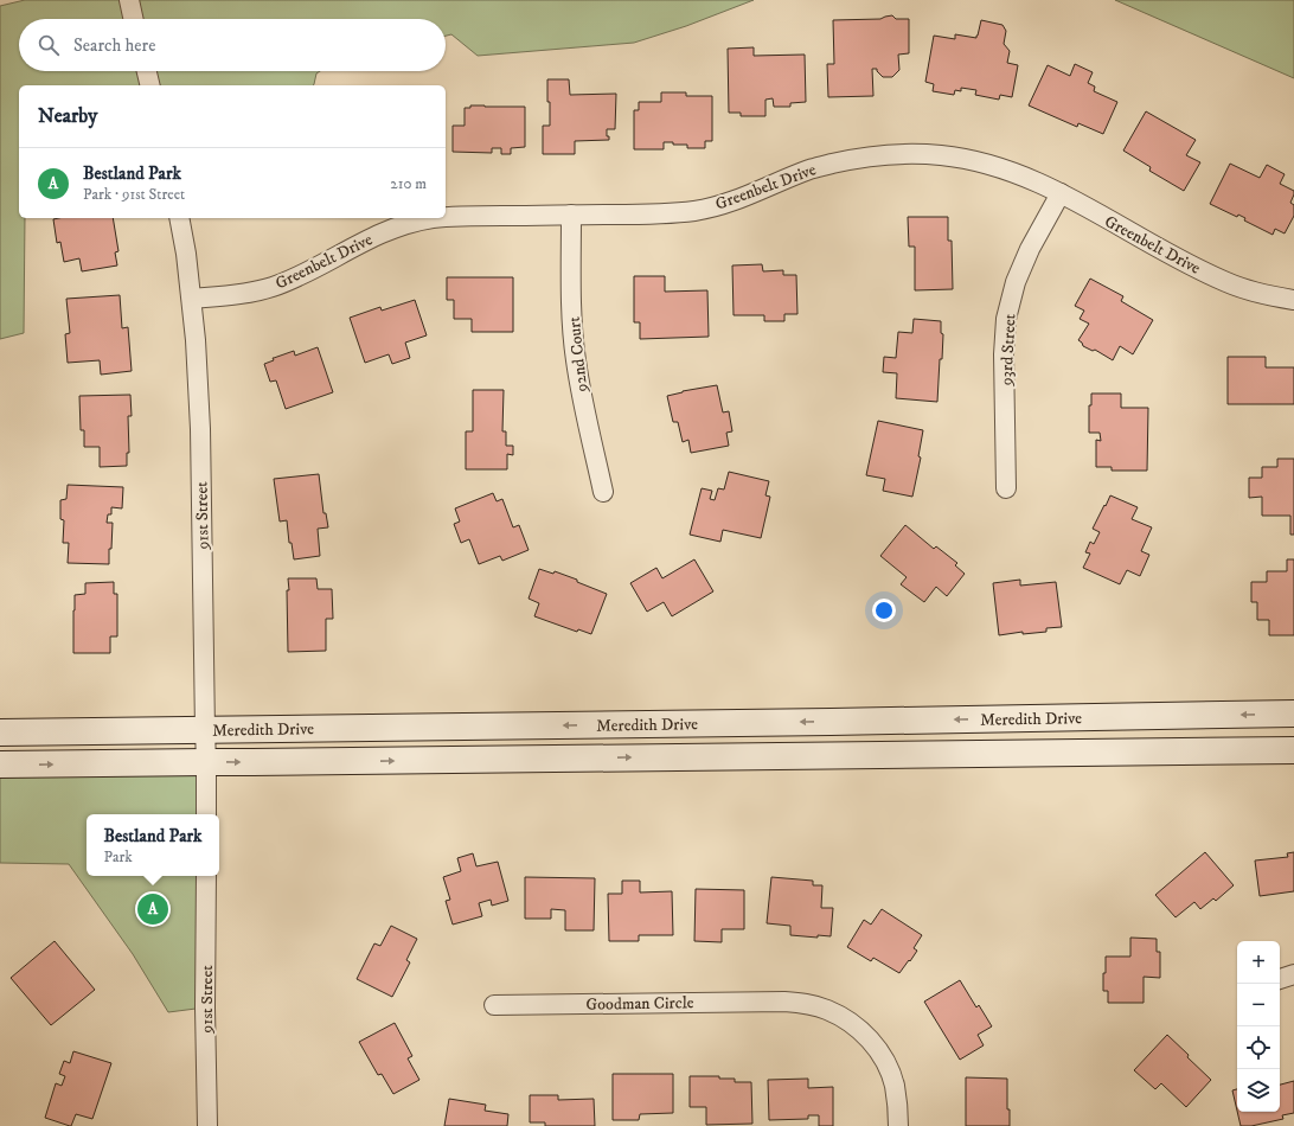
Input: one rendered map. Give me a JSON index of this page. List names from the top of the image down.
{
  "streets": {
    "main road": ["Meredith Drive"],
    "street": [
      "Greenbelt Drive",
      "93rd Street",
      "92nd Court",
      "91st Street",
      "Goodman Circle"
    ]
  },
  "crossings": [
    ["Greenbelt Drive", "93rd Street"],
    ["Greenbelt Drive", "92nd Court"],
    ["Greenbelt Drive", "91st Street"],
    ["91st Street", "Meredith Drive"]
  ],
  "page": {
    "search": "Search here",
    "heading": "Nearby",
    "list": [
      {
        "mark": "A",
        "name": "Bestland Park",
        "note": "Park · 91st Street",
        "value": "210 m"
      }
    ],
    "popup": ["Bestland Park", "Park"],
    "pins": "A",
    "map_buttons": ["+", "−"]
  }
}
